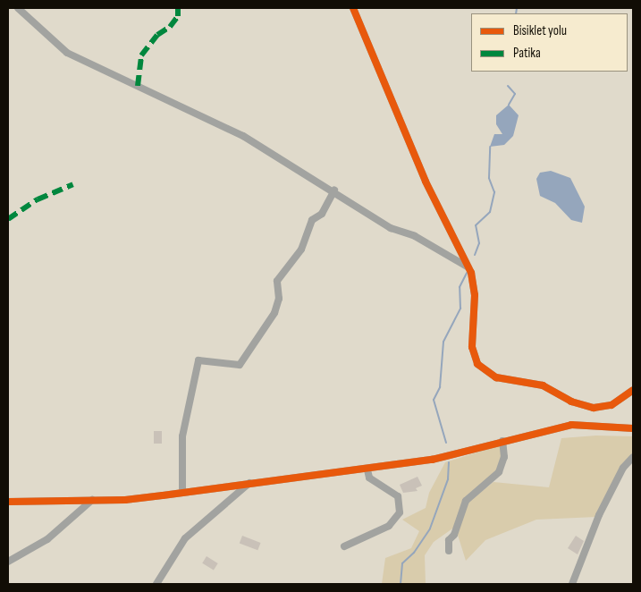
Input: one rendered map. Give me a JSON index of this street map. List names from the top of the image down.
{
  "legend": ["Bisiklet yolu", "Patika"]
}
